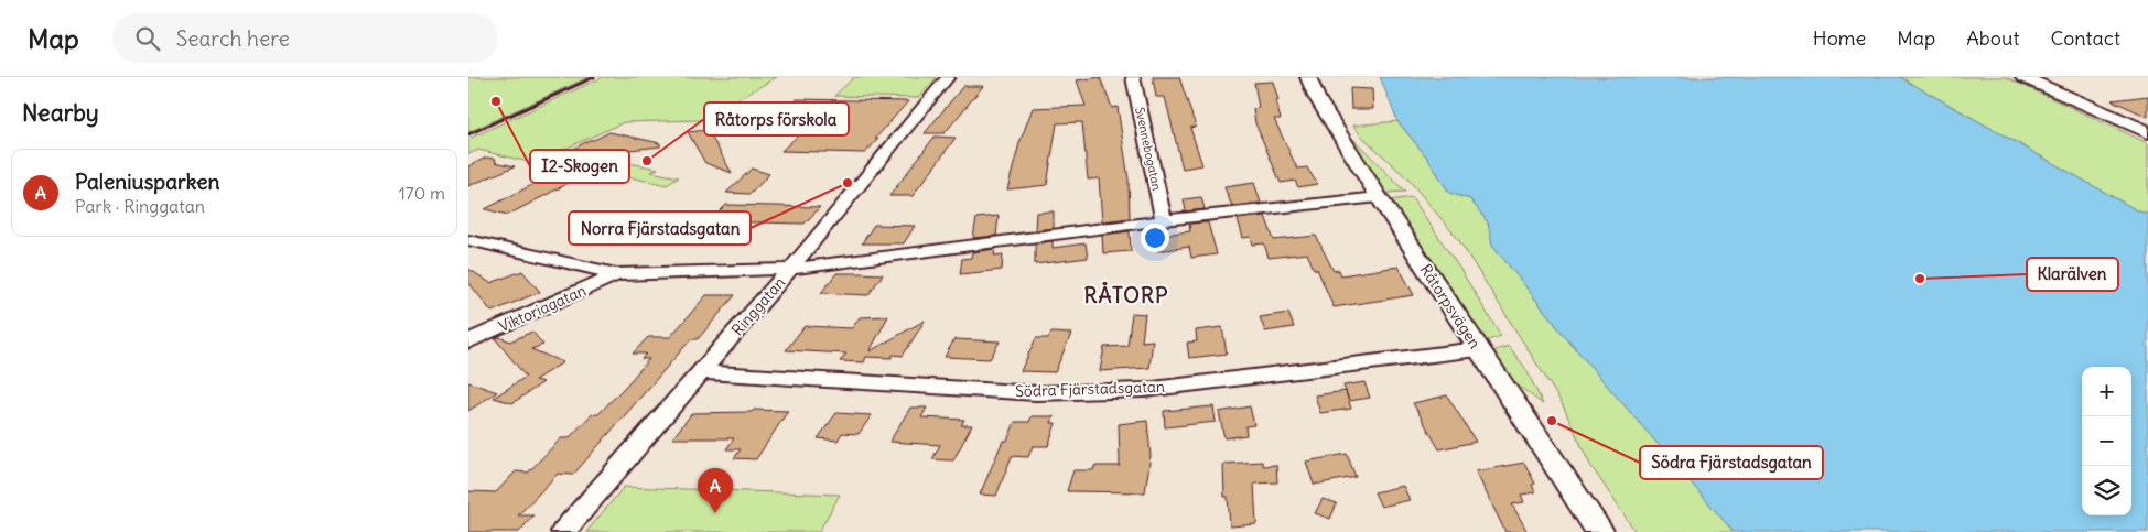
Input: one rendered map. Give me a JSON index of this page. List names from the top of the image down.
{
  "streets": {
    "street": [
      "Svennebogatan",
      "Ringgatan",
      "Råtorpsvägen",
      "Viktoriagatan",
      "Södra Fjärstadsgatan"
    ]
  },
  "crossings": [
    ["Ringgatan", "Södra Fjärstadsgatan"],
    ["Råtorpsvägen", "Södra Fjärstadsgatan"]
  ],
  "districts": ["RÅTORP"],
  "places": [
    "I2-Skogen",
    "Råtorps förskola",
    "Norra Fjärstadsgatan",
    "Klarälven",
    "Södra Fjärstadsgatan"
  ],
  "page": {
    "header": "Map",
    "search": "Search here",
    "nav": [
      "Home",
      "Map",
      "About",
      "Contact"
    ],
    "heading": "Nearby",
    "list": [
      {
        "mark": "A",
        "name": "Paleniusparken",
        "note": "Park · Ringgatan",
        "value": "170 m"
      }
    ],
    "map_buttons": ["+", "−"],
    "pins": "A"
  }
}
